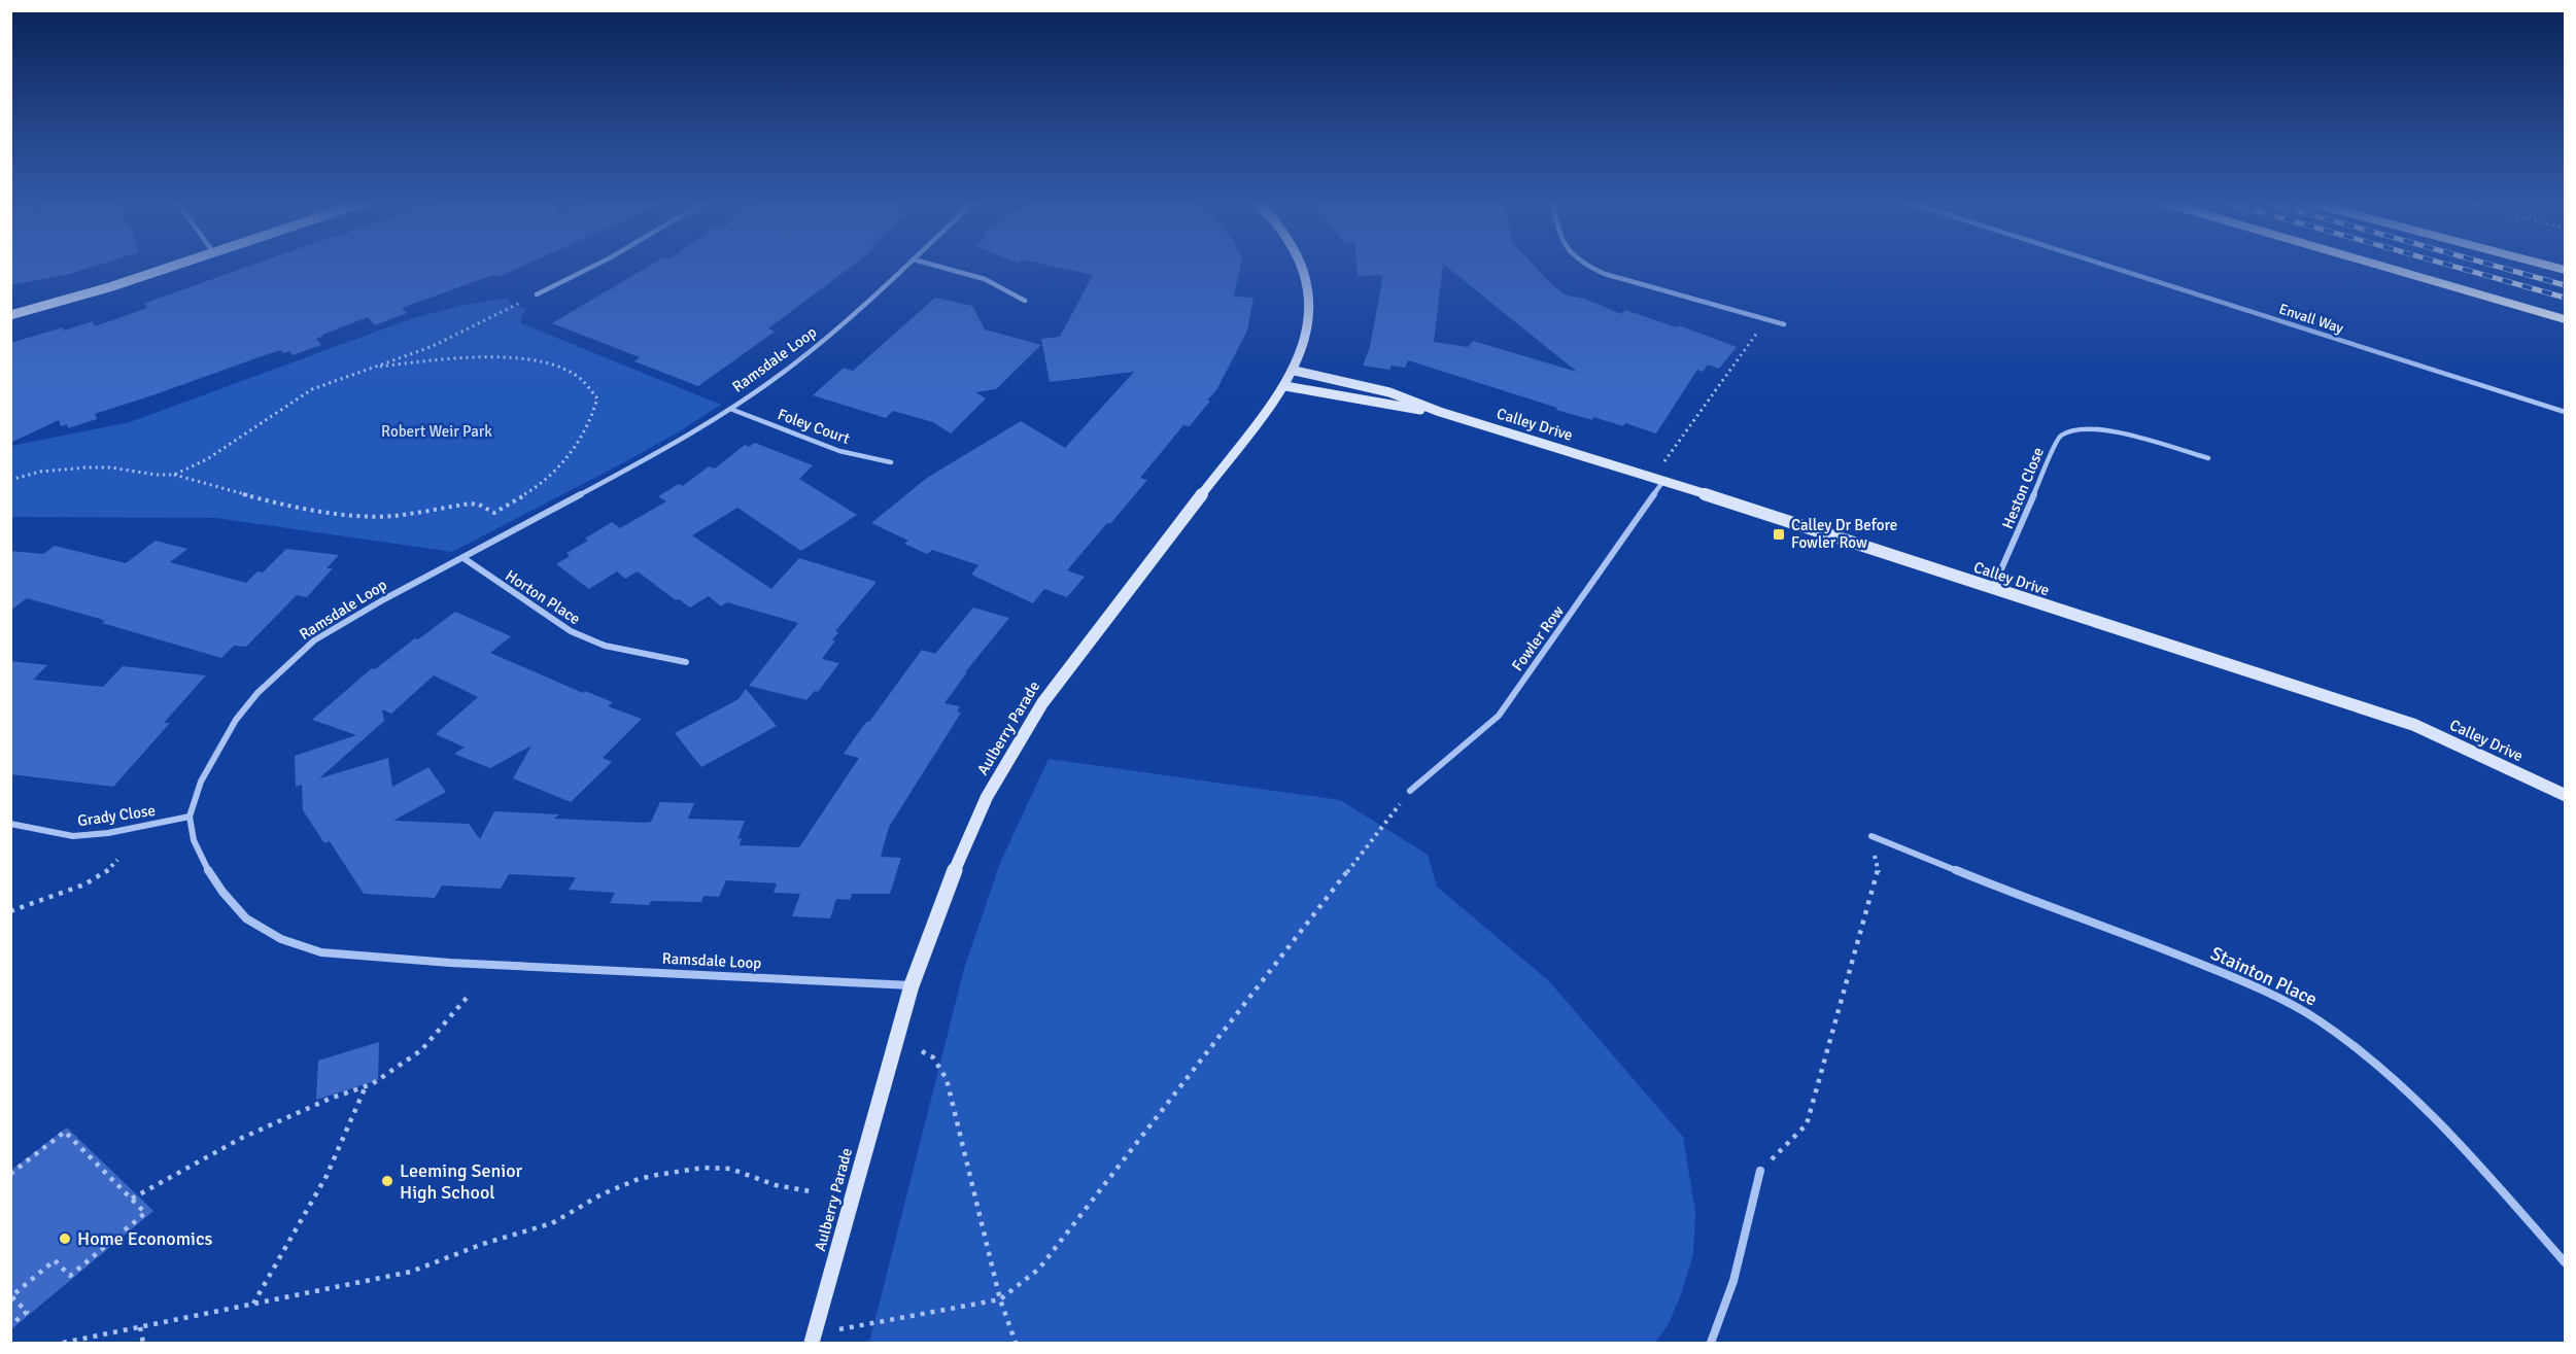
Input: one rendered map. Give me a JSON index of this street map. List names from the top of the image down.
{
  "streets": {
    "main road": ["Calley Drive", "Aulberry Parade"],
    "street": [
      "Envall Way",
      "Ramsdale Loop",
      "Foley Court",
      "Heston Close",
      "Horton Place",
      "Fowler Row",
      "Grady Close",
      "Stainton Place"
    ]
  },
  "crossings": [
    ["Ramsdale Loop", "Foley Court"],
    ["Ramsdale Loop", "Horton Place"],
    ["Ramsdale Loop", "Aulberry Parade"],
    ["Ramsdale Loop", "Grady Close"],
    ["Calley Drive", "Heston Close"],
    ["Calley Drive", "Fowler Row"],
    ["Calley Drive", "Aulberry Parade"]
  ],
  "parks": ["Robert Weir Park"],
  "places": {
    "transit": ["Calley Dr Before Fowler Row"],
    "other": ["Leeming Senior High School", "Home Economics"]
  }
}
